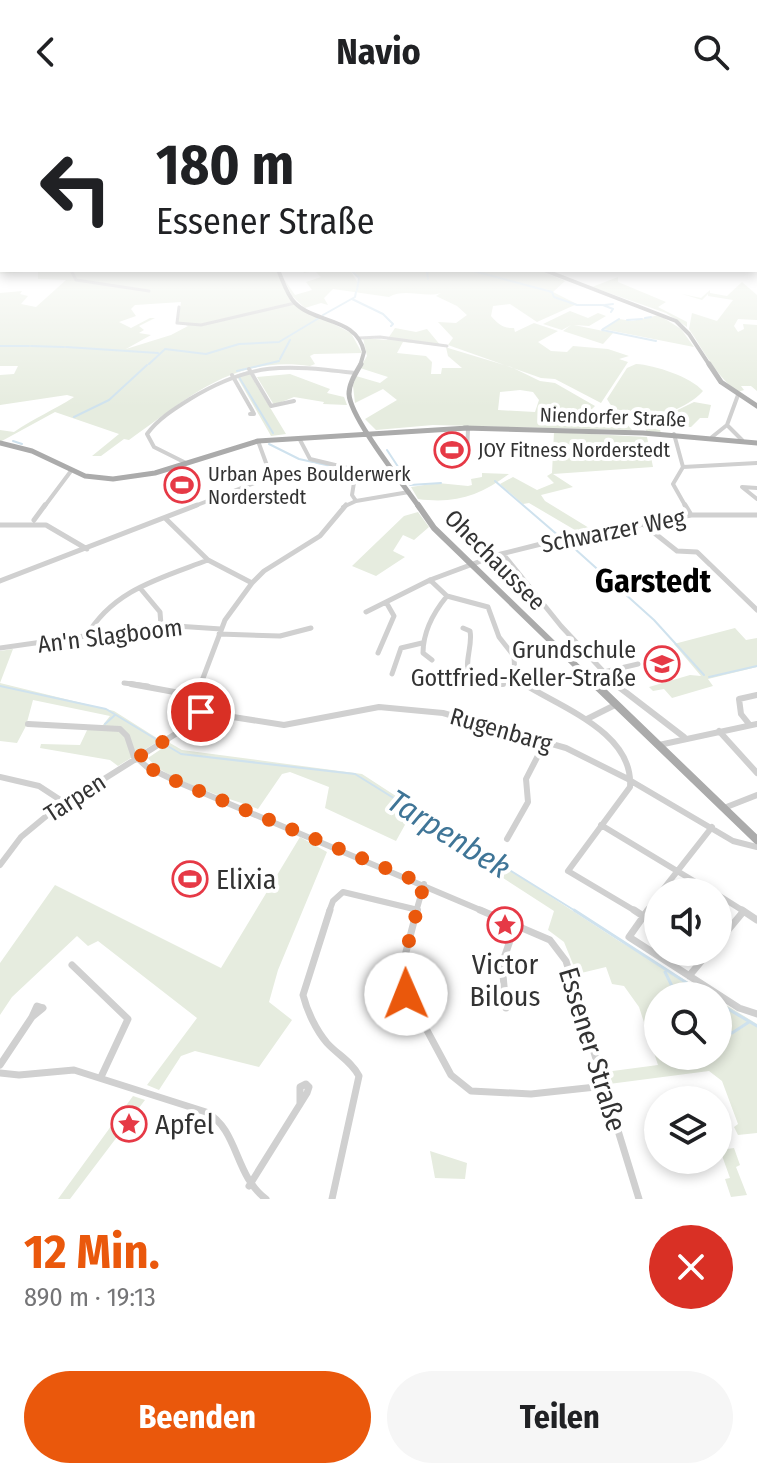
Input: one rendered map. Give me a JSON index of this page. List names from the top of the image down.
{
  "streets": {
    "main road": ["Niendorfer Straße", "Ohechaussee"],
    "street": [
      "Schwarzer Weg",
      "An'n Slagboom",
      "Rugenbarg",
      "Tarpen",
      "Essener Straße"
    ]
  },
  "crossings": [
    ["Niendorfer Straße", "Ohechaussee"],
    ["Schwarzer Weg", "Ohechaussee"],
    ["Rugenbarg", "Tarpen"],
    ["Tarpen", "Essener Straße"]
  ],
  "districts": ["Garstedt"],
  "water": ["Tarpenbek"],
  "places": {
    "sports": ["JOY Fitness Norderstedt", "Urban Apes Boulderwerk Norderstedt", "Elixia"],
    "school or university": ["Grundschule Gottfried-Keller-Straße"],
    "place": ["Victor Bilous", "Apfel"]
  },
  "page": {
    "header": "Navio",
    "turn": ["180 m", "Essener Straße"],
    "heading": ["12 Min.", "890 m · 19:13"],
    "buttons": ["Beenden", "Teilen"]
  }
}
